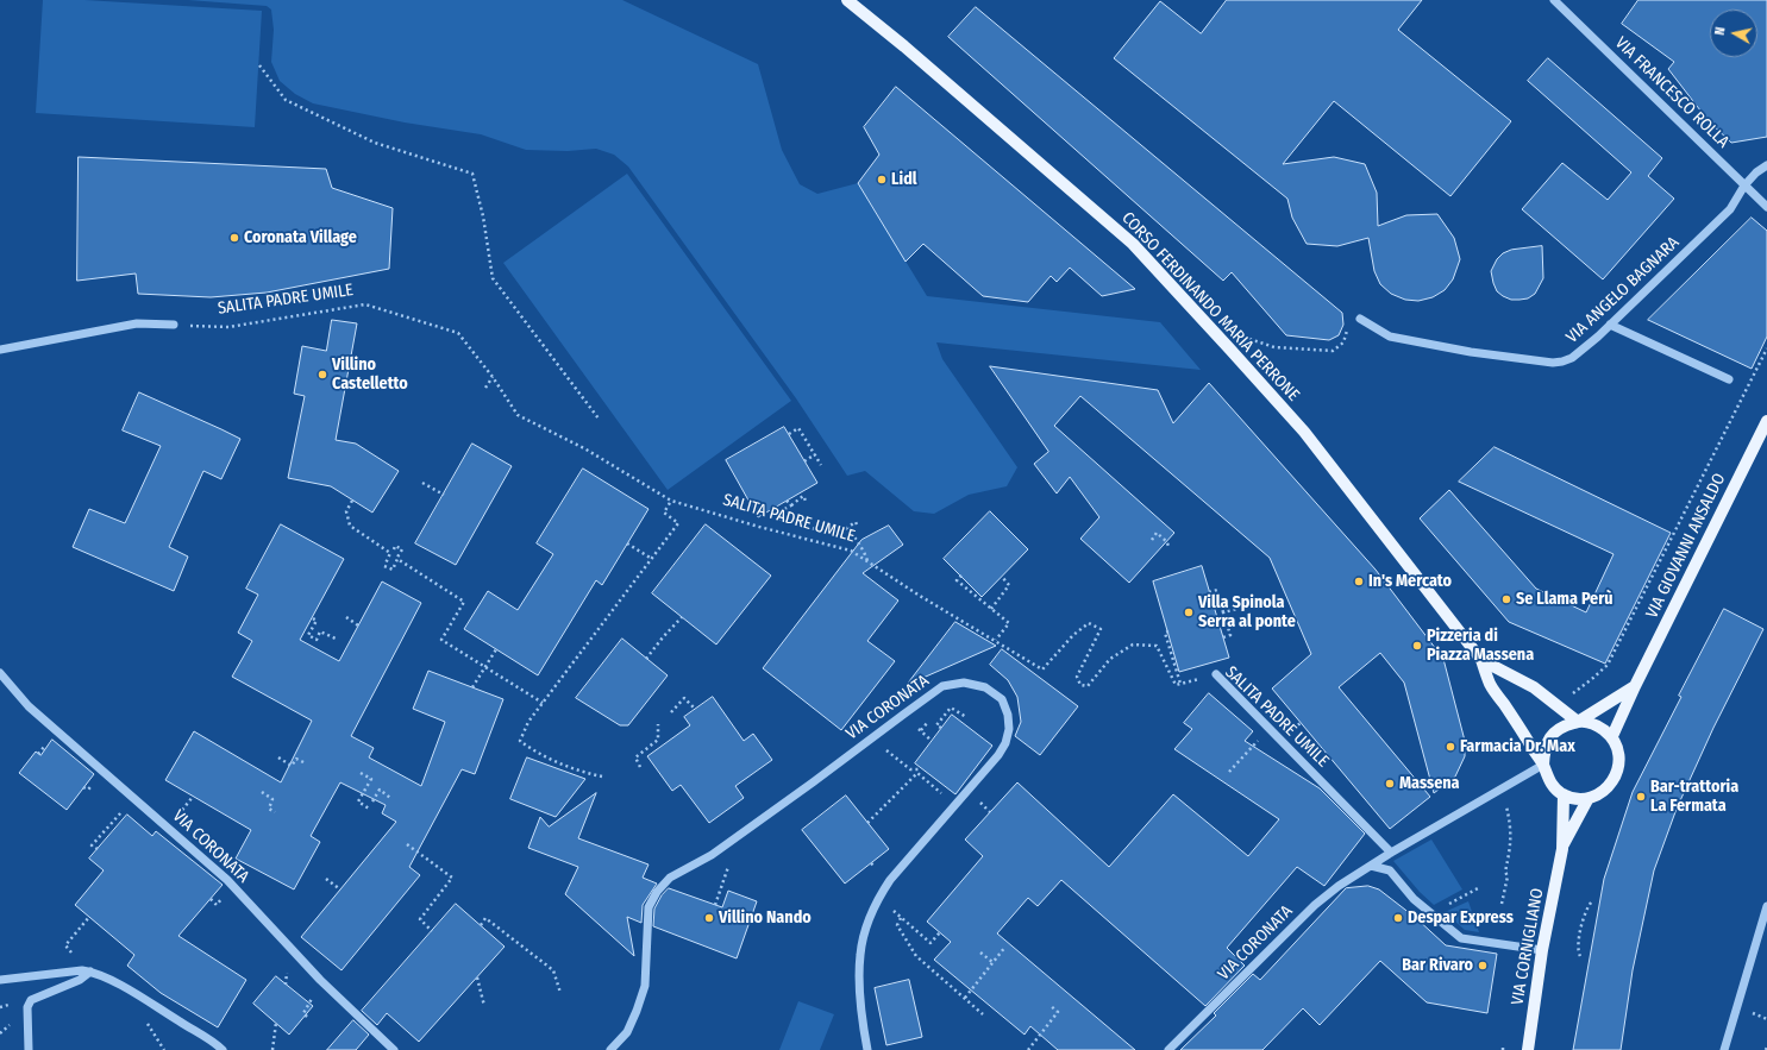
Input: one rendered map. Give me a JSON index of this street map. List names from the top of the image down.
{
  "streets": {
    "main road": ["CORSO FERDINANDO MARIA PERRONE", "VIA GIOVANNI ANSALDO", "VIA CORNIGLIANO"],
    "street": [
      "VIA FRANCESCO ROLLA",
      "VIA ANGELO BAGNARA",
      "SALITA PADRE UMILE",
      "VIA CORONATA"
    ]
  },
  "crossings": [
    ["VIA FRANCESCO ROLLA", "VIA ANGELO BAGNARA"],
    ["SALITA PADRE UMILE", "VIA CORONATA"],
    ["CORSO FERDINANDO MARIA PERRONE", "VIA GIOVANNI ANSALDO"],
    ["CORSO FERDINANDO MARIA PERRONE", "VIA CORONATA"],
    ["CORSO FERDINANDO MARIA PERRONE", "VIA CORNIGLIANO"],
    ["VIA GIOVANNI ANSALDO", "VIA CORONATA"],
    ["VIA GIOVANNI ANSALDO", "VIA CORNIGLIANO"],
    ["VIA CORONATA", "VIA CORNIGLIANO"]
  ],
  "places": [
    "Lidl",
    "Coronata Village",
    "Villino Castelletto",
    "In's Mercato",
    "Se Llama Perù",
    "Villa Spinola Serra al ponte",
    "Pizzeria di Piazza Massena",
    "Farmacia Dr. Max",
    "Massena",
    "Bar-trattoria La Fermata",
    "Villino Nando",
    "Despar Express",
    "Bar Rivaro"
  ],
  "north": "left"
}
